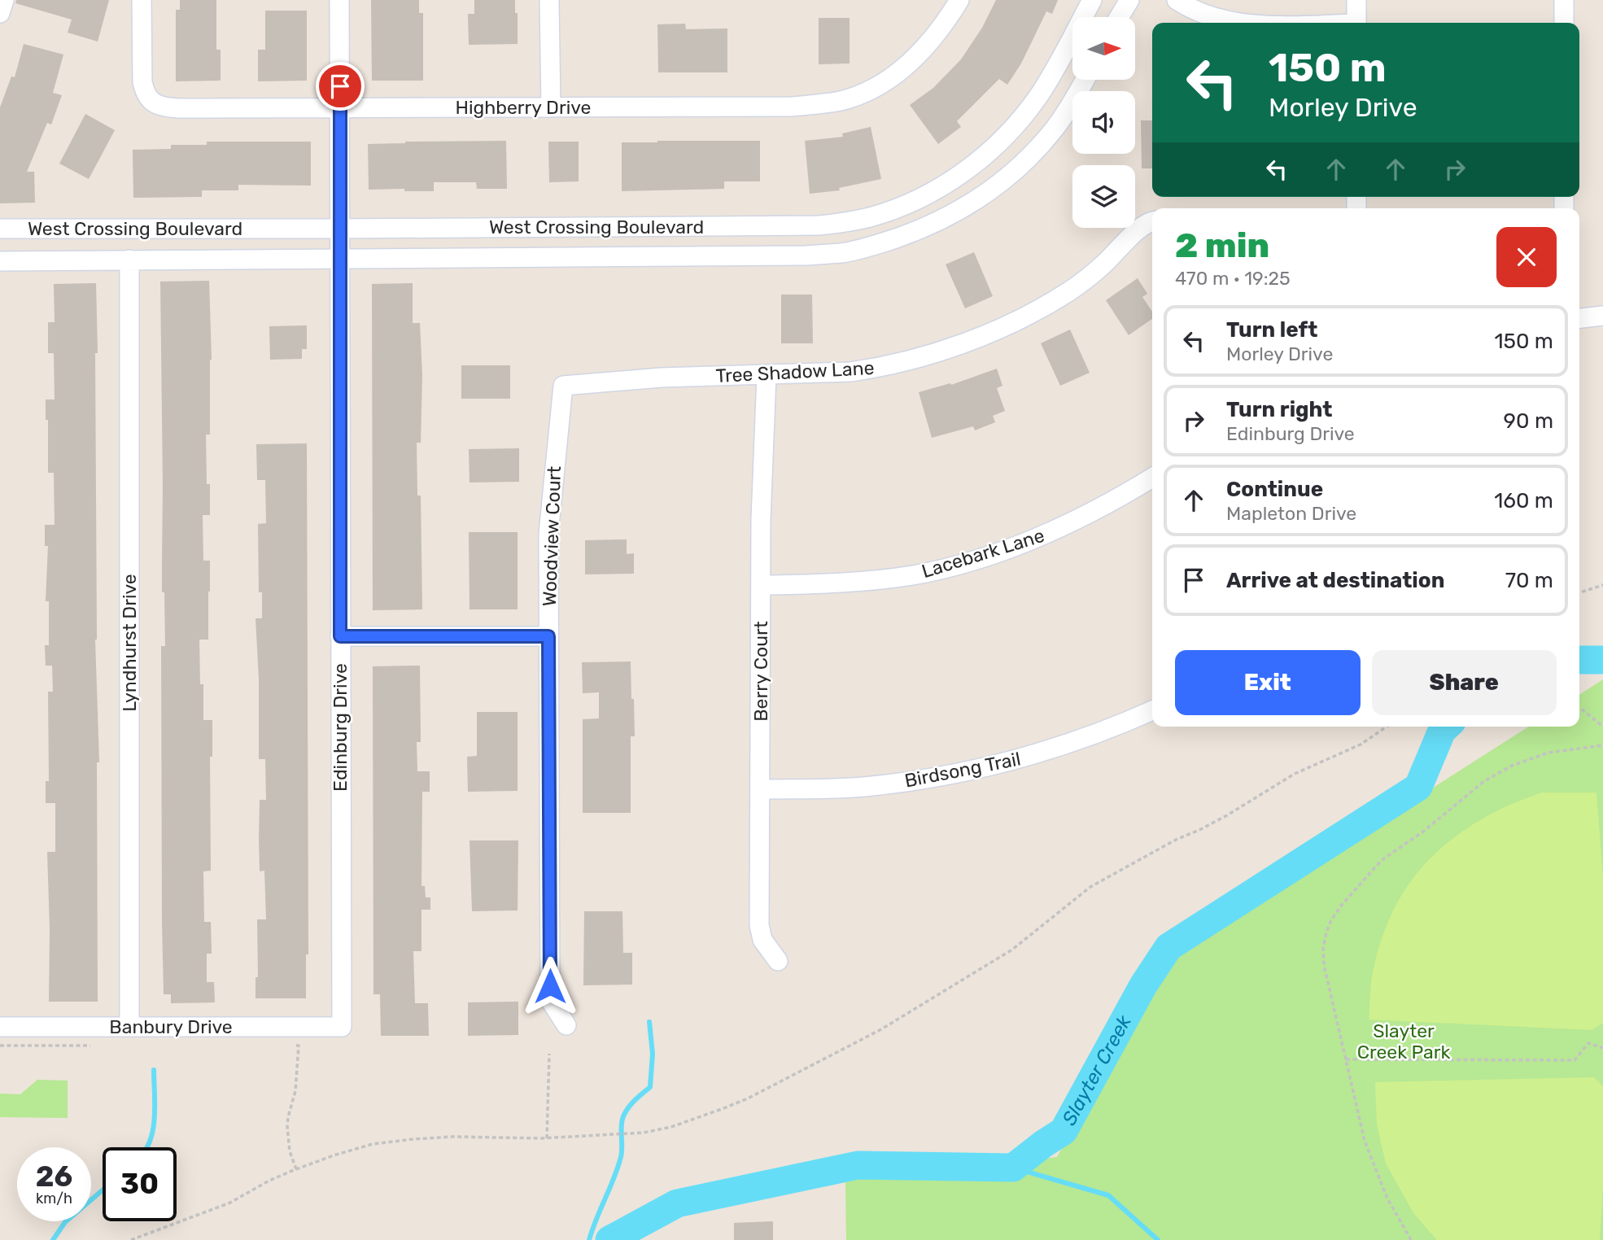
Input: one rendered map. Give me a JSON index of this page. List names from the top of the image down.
{
  "streets": {
    "street": [
      "Highberry Drive",
      "West Crossing Boulevard",
      "Tree Shadow Lane",
      "Woodview Court",
      "Lacebark Lane",
      "Lyndhurst Drive",
      "Berry Court",
      "Edinburg Drive",
      "Birdsong Trail",
      "Banbury Drive"
    ]
  },
  "crossings": [
    ["Highberry Drive", "Edinburg Drive"],
    ["West Crossing Boulevard", "Lyndhurst Drive"],
    ["West Crossing Boulevard", "Edinburg Drive"],
    ["Tree Shadow Lane", "Woodview Court"],
    ["Tree Shadow Lane", "Berry Court"],
    ["Lacebark Lane", "Berry Court"],
    ["Lyndhurst Drive", "Banbury Drive"],
    ["Berry Court", "Birdsong Trail"],
    ["Edinburg Drive", "Banbury Drive"]
  ],
  "water": ["Slayter Creek"],
  "parks": ["Slayter Creek Park"],
  "north": "right",
  "page": {
    "turn": ["150 m", "Morley Drive"],
    "heading": ["2 min", "470 m · 19:25"],
    "list": [
      {
        "name": "Turn left",
        "note": "Morley Drive",
        "value": "150 m"
      },
      {
        "name": "Turn right",
        "note": "Edinburg Drive",
        "value": "90 m"
      },
      {
        "name": "Continue",
        "note": "Mapleton Drive",
        "value": "160 m"
      },
      {
        "name": "Arrive at destination",
        "value": "70 m"
      }
    ],
    "buttons": ["Exit", "Share"],
    "speed": "26 km/h",
    "limit": "30"
  }
}
